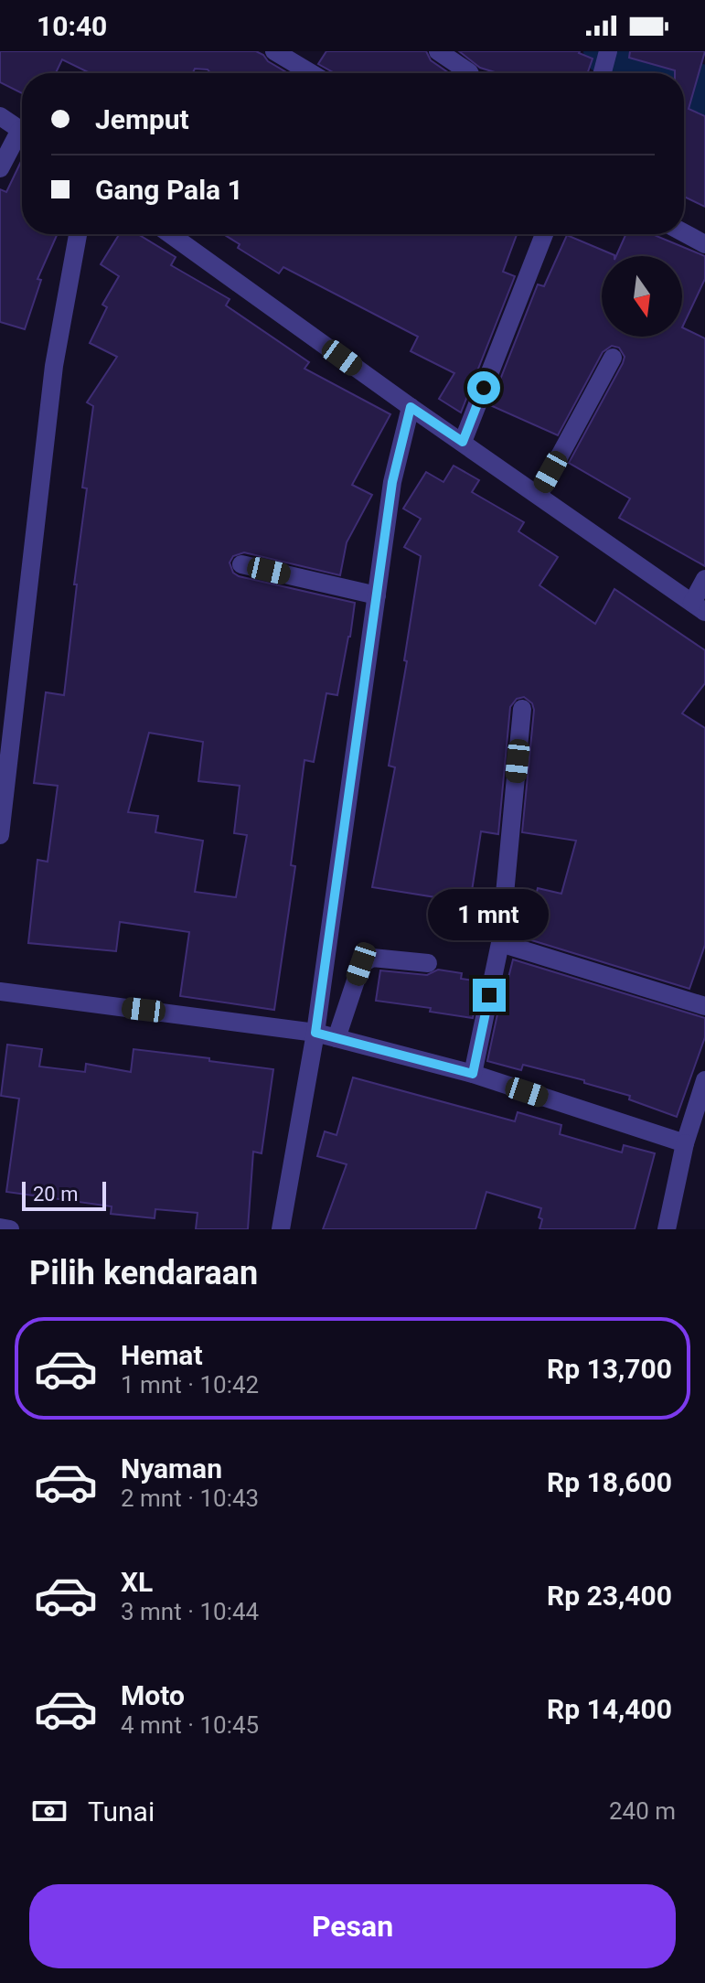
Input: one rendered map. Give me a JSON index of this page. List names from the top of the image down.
{
  "scale_bar": "20 m",
  "north": "bottom",
  "page": {
    "status": "10:40",
    "banner": ["Jemput", "Gang Pala 1"],
    "bubble": "1 mnt",
    "scale": "20 m",
    "heading": "Pilih kendaraan",
    "list": [
      {
        "name": "Hemat",
        "note": "1 mnt · 10:42",
        "value": "Rp 13,700"
      },
      {
        "name": "Nyaman",
        "note": "2 mnt · 10:43",
        "value": "Rp 18,600"
      },
      {
        "name": "XL",
        "note": "3 mnt · 10:44",
        "value": "Rp 23,400"
      },
      {
        "name": "Moto",
        "note": "4 mnt · 10:45",
        "value": "Rp 14,400"
      }
    ],
    "pay": ["Tunai", "240 m"],
    "buttons": "Pesan"
  }
}
